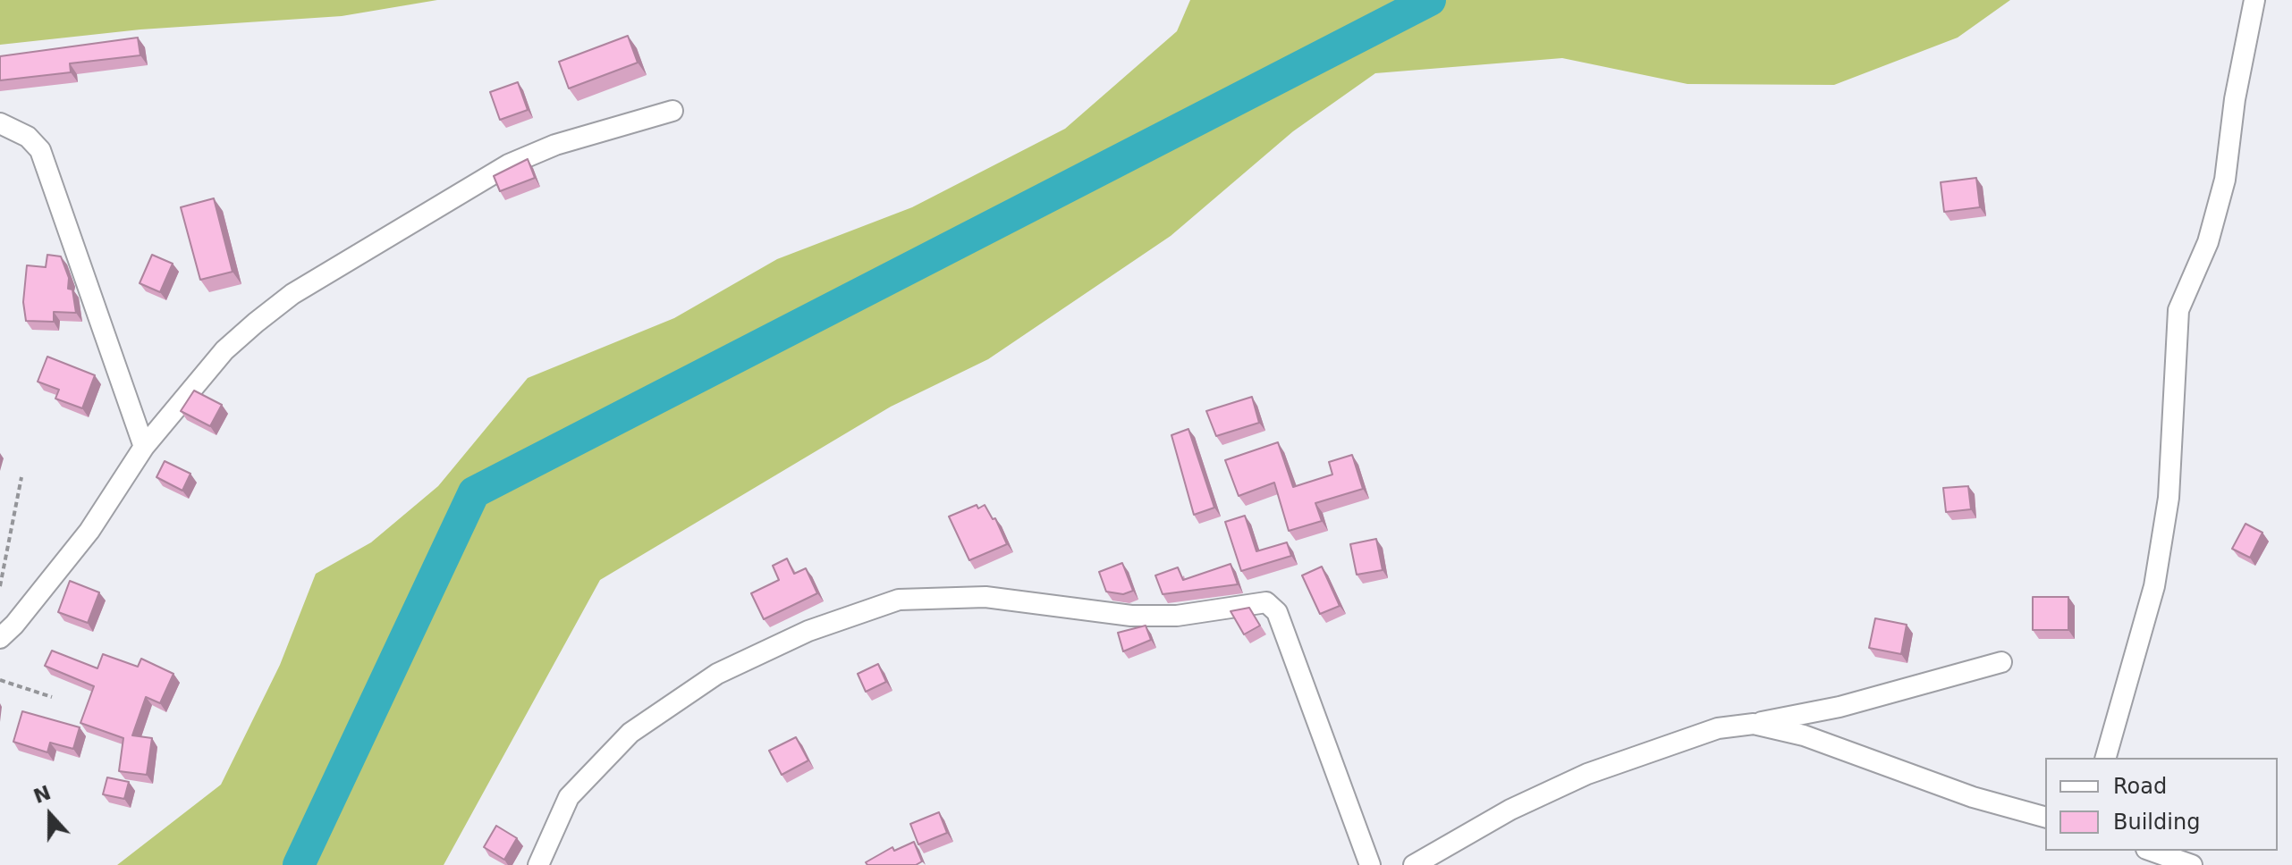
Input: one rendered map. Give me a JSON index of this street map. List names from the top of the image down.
{
  "legend": ["Road", "Building"],
  "north": "top"
}
